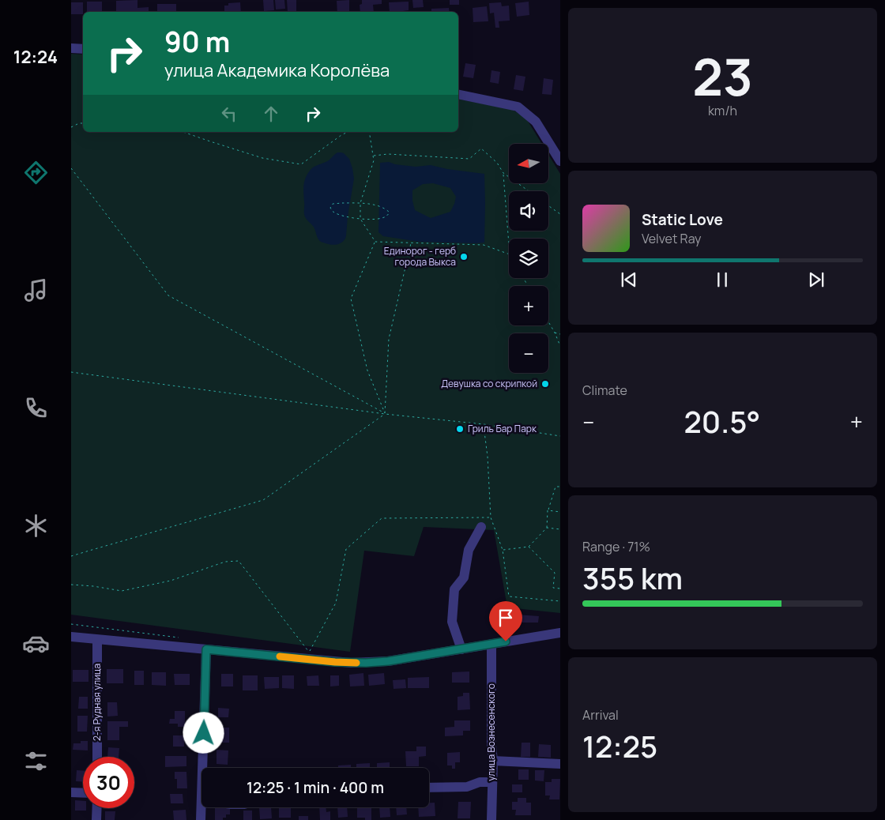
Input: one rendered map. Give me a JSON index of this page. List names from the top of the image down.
{
  "streets": {
    "street": ["2-я Рудная улица", "улица Вознесенского"]
  },
  "places": ["Единорог - герб города Выкса", "Девушка со скрипкой", "Гриль Бар Парк"],
  "north": "left",
  "page": {
    "tabs": "12:24",
    "tile": [
      ["23", "km/h"],
      "Climate",
      ["Range · 71%", "355 km"],
      ["Arrival", "12:25"]
    ],
    "turn": ["90 m", "улица Академика Королёва"],
    "map_buttons": ["+", "−"],
    "song": ["Static Love", "Velvet Ray"],
    "heat": ["−", "20.5°", "+"],
    "limit": "30",
    "trip": "12:25 · 1 min · 400 m"
  }
}
